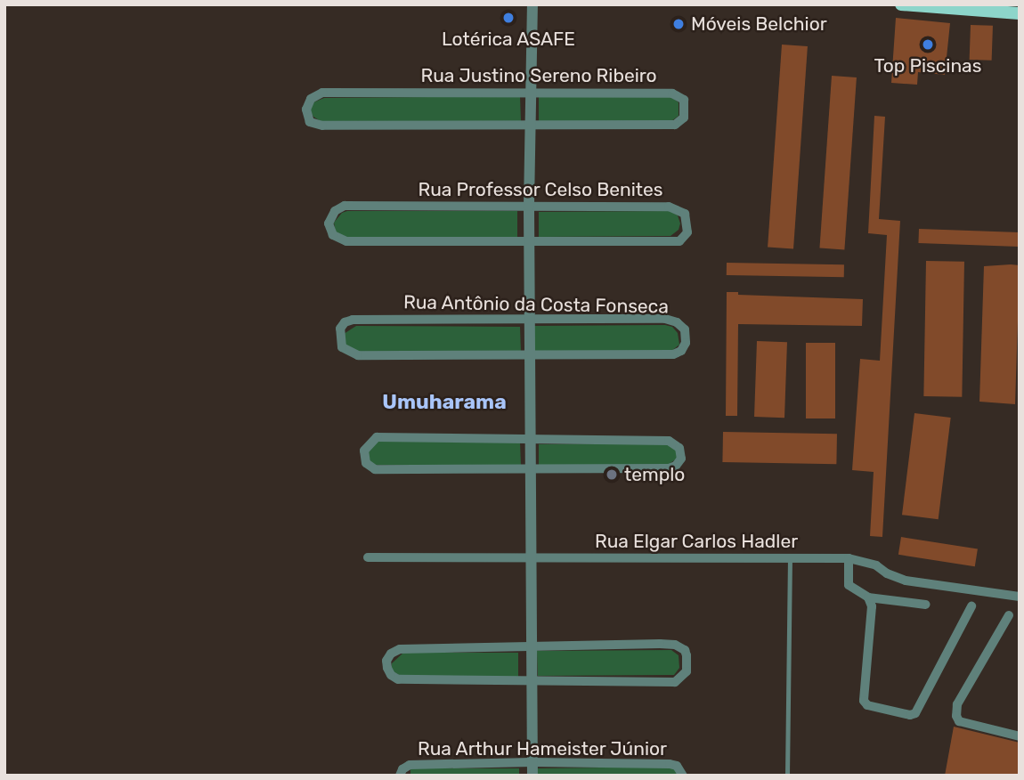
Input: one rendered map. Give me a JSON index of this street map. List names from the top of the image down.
{
  "streets": {
    "street": [
      "Rua Justino Sereno Ribeiro",
      "Rua Professor Celso Benites",
      "Rua Antônio da Costa Fonseca",
      "Rua Elgar Carlos Hadler",
      "Rua Arthur Hameister Júnior"
    ]
  },
  "districts": ["Umuharama"],
  "places": [
    "Lotérica ASAFE",
    "Móveis Belchior",
    "Top Piscinas",
    "templo"
  ]
}
